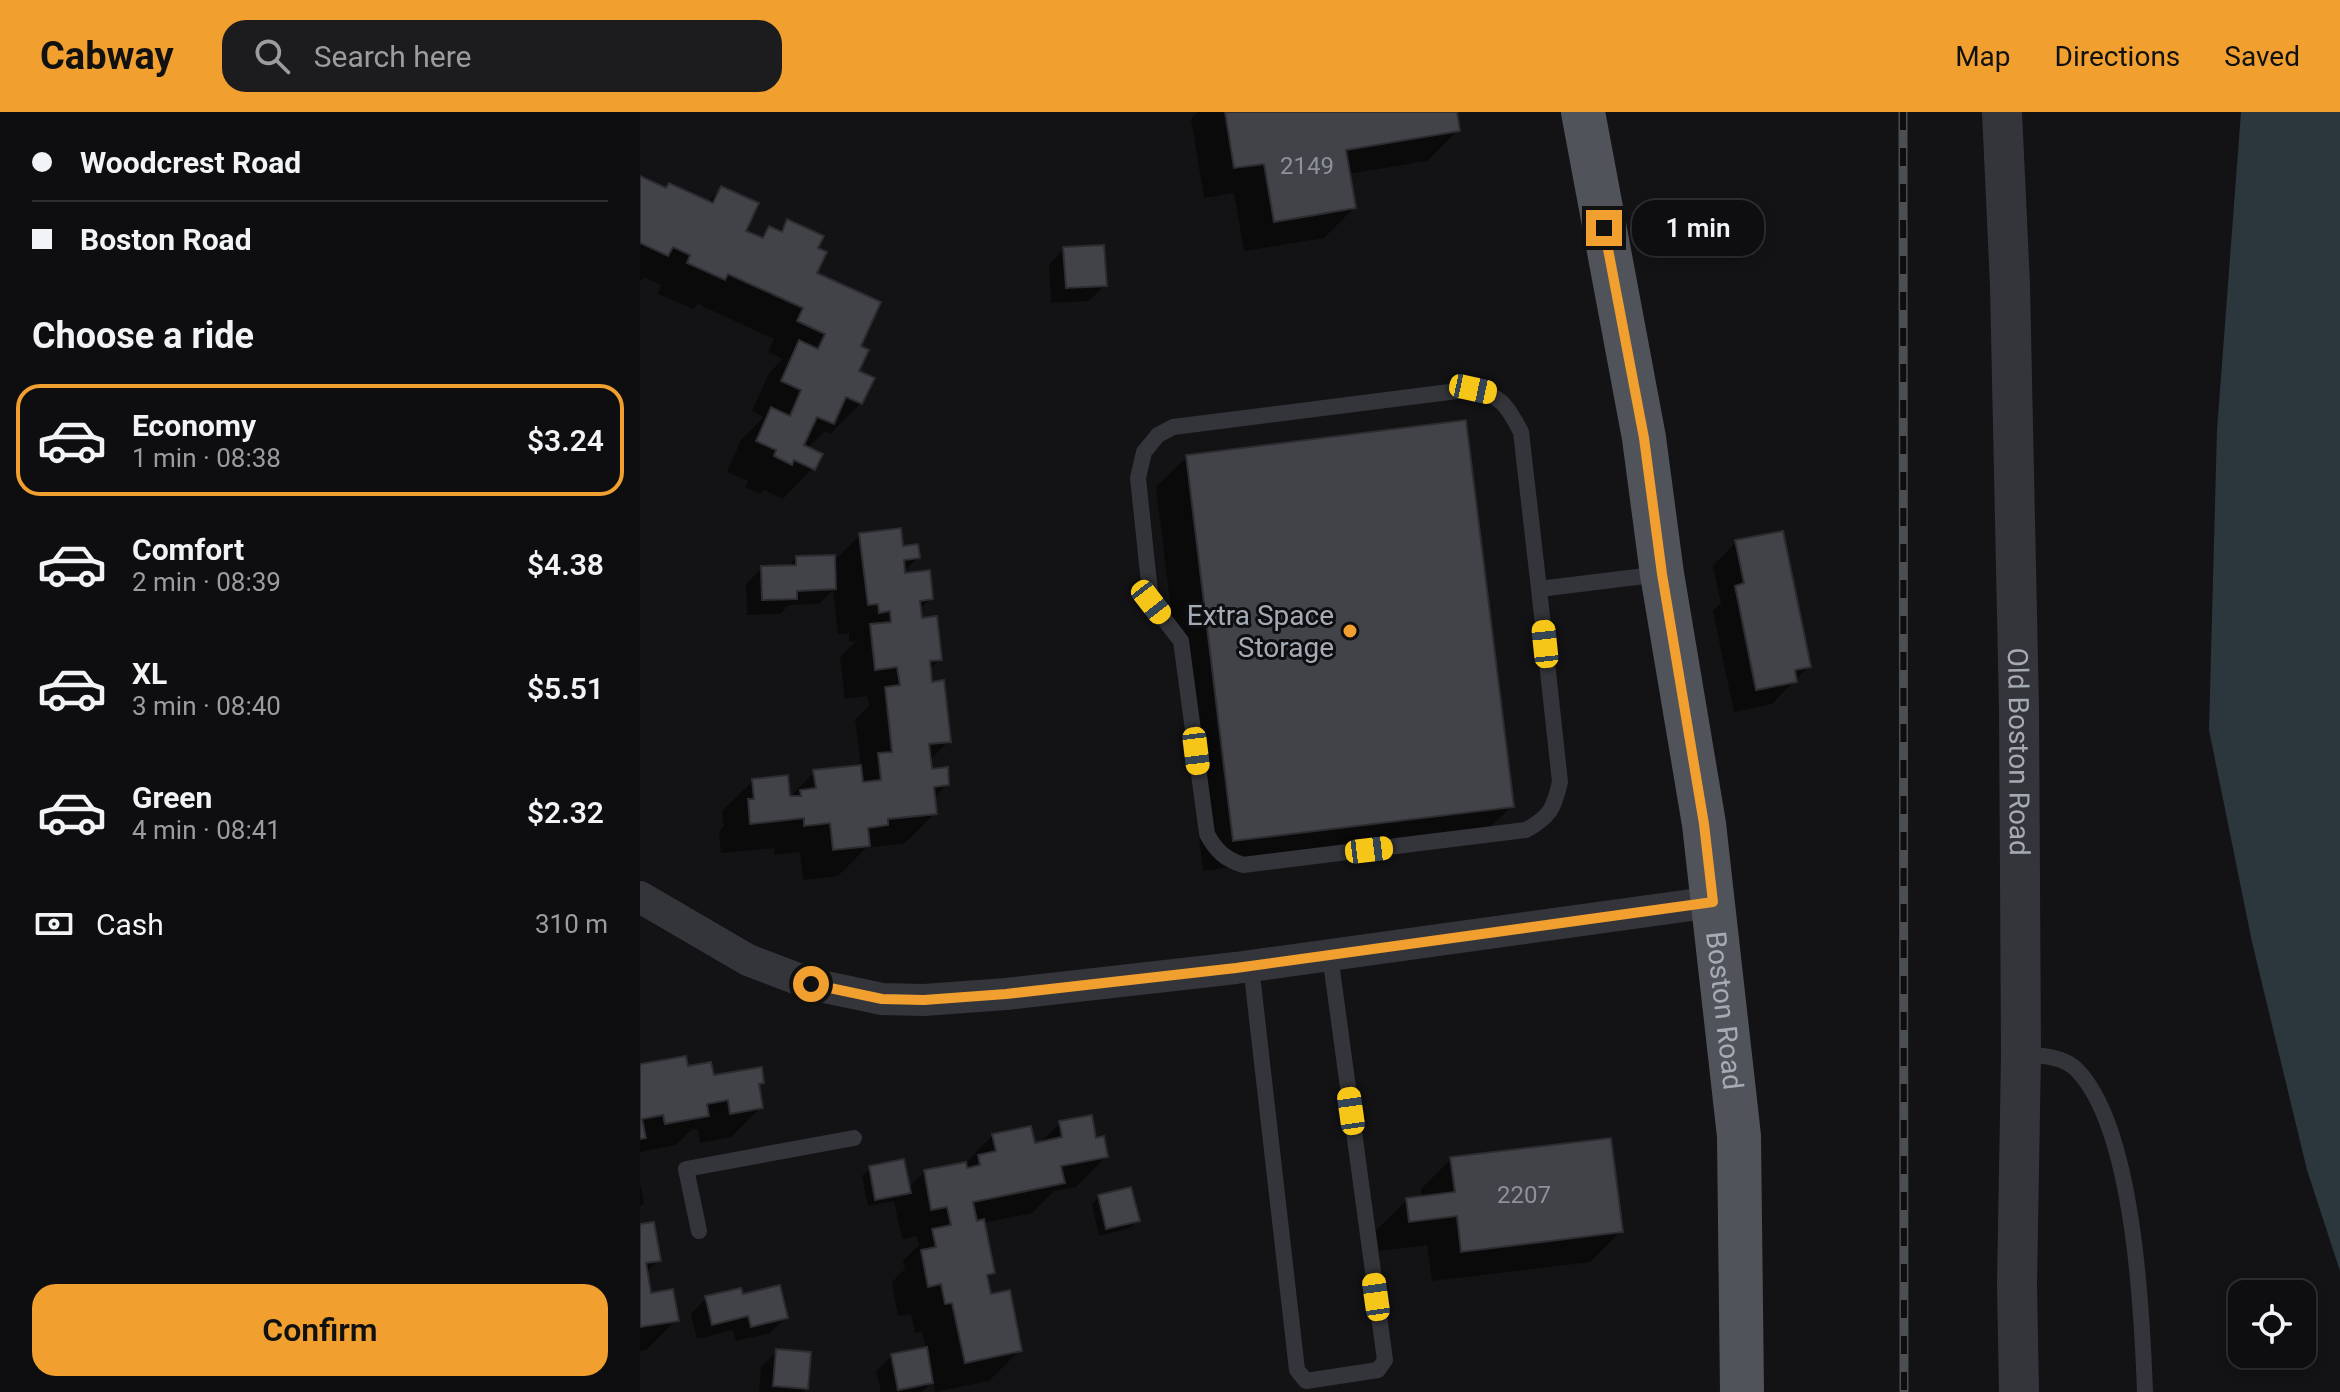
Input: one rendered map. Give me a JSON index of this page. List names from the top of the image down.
{
  "streets": {
    "main road": ["Boston Road"],
    "street": ["Old Boston Road"]
  },
  "places": ["Extra Space Storage"],
  "house_numbers": ["2149", "2207"],
  "page": {
    "header": "Cabway",
    "search": "Search here",
    "nav": ["Map", "Directions", "Saved"],
    "banner": ["Woodcrest Road", "Boston Road"],
    "bubble": "1 min",
    "heading": "Choose a ride",
    "list": [
      {
        "name": "Economy",
        "note": "1 min · 08:38",
        "value": "$3.24"
      },
      {
        "name": "Comfort",
        "note": "2 min · 08:39",
        "value": "$4.38"
      },
      {
        "name": "XL",
        "note": "3 min · 08:40",
        "value": "$5.51"
      },
      {
        "name": "Green",
        "note": "4 min · 08:41",
        "value": "$2.32"
      }
    ],
    "pay": ["Cash", "310 m"],
    "buttons": "Confirm"
  }
}
